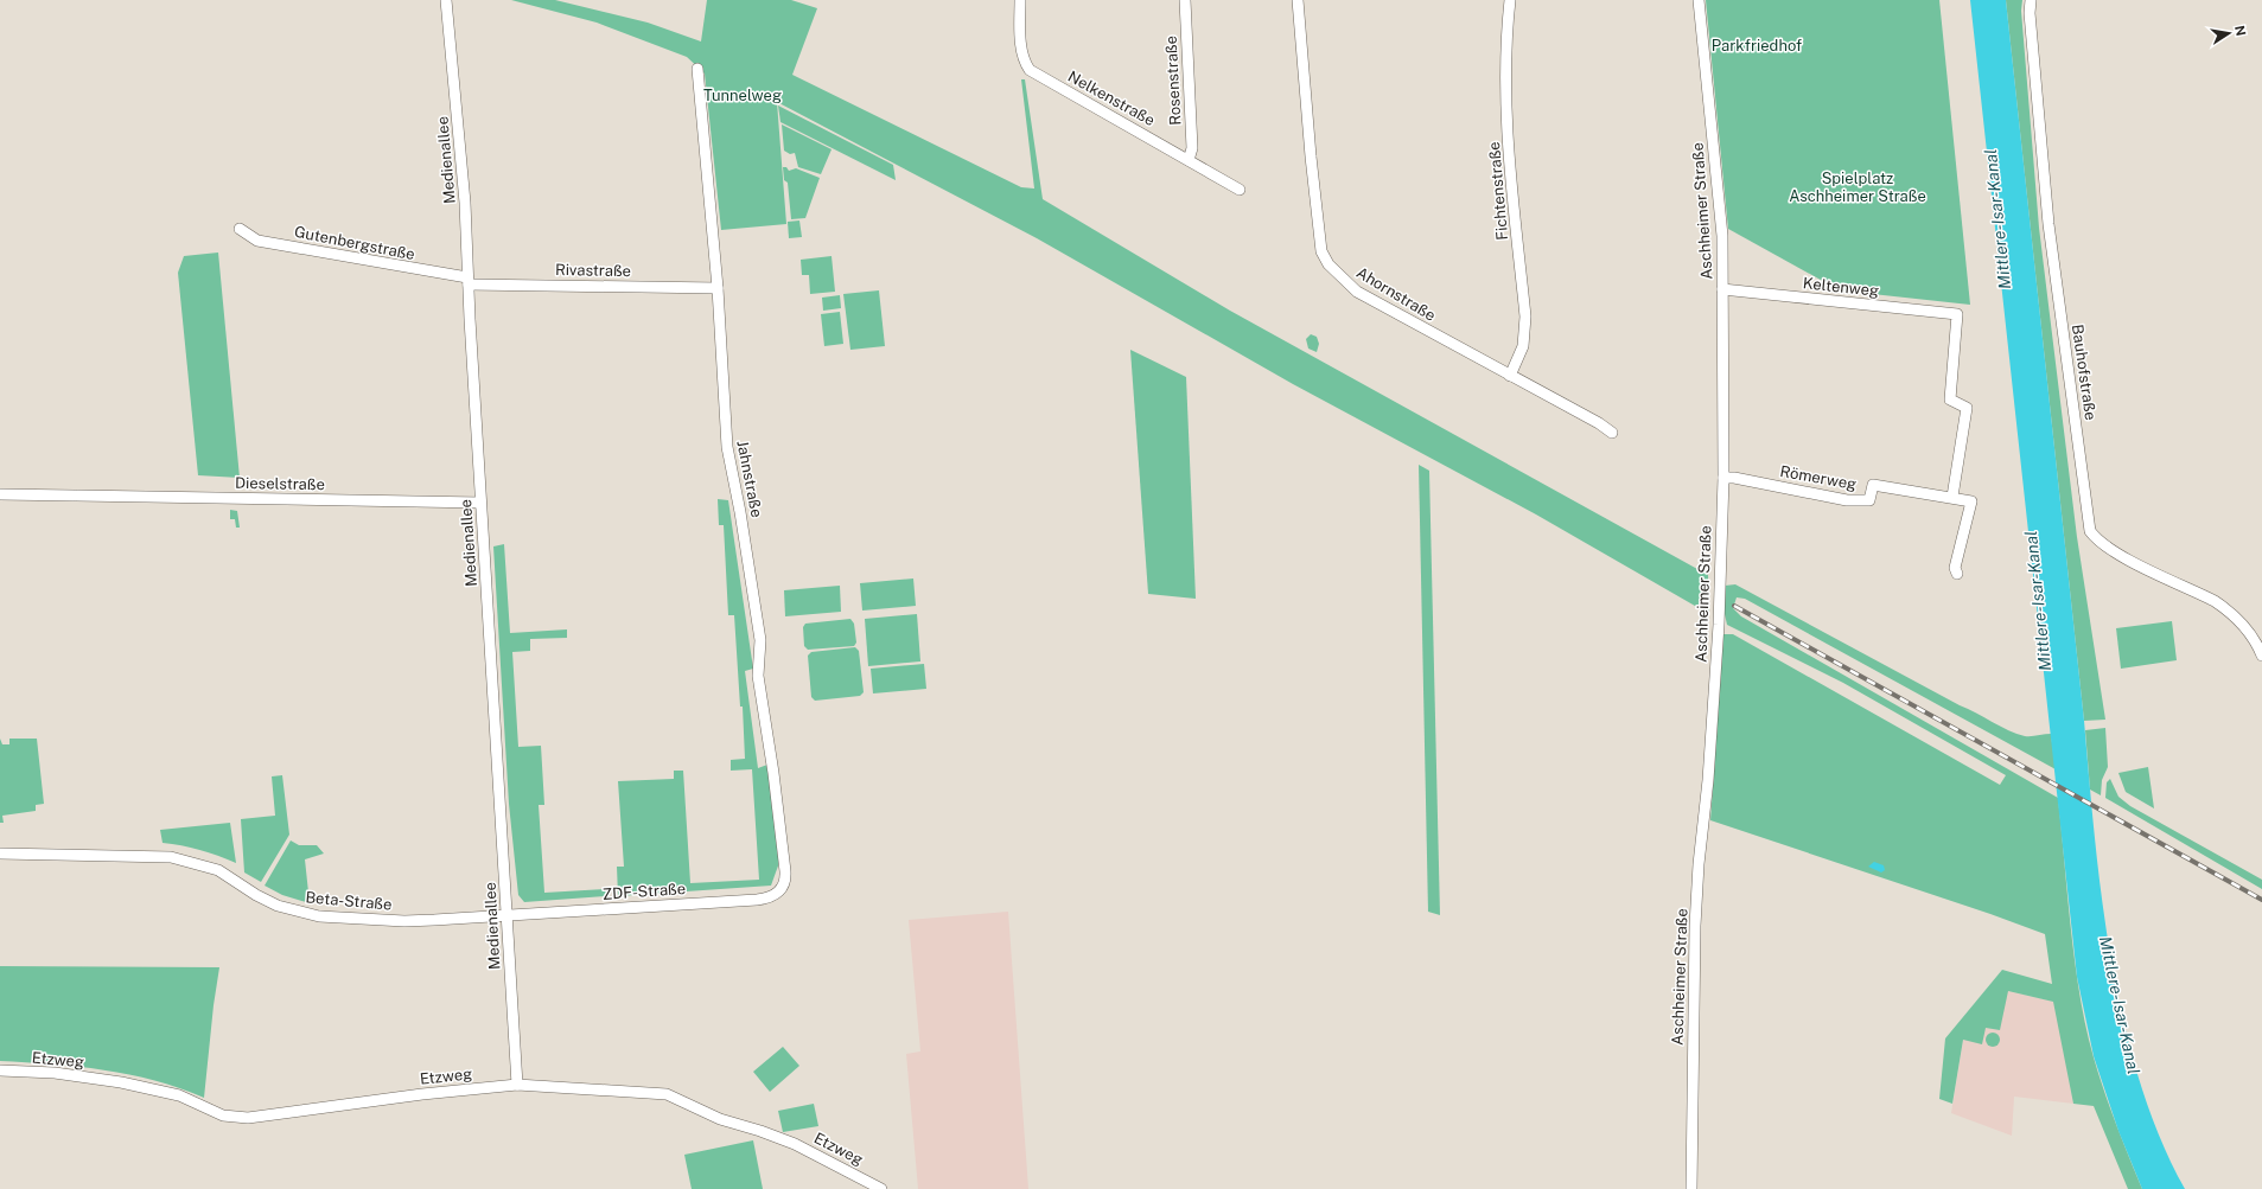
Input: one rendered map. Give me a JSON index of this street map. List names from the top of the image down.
{
  "streets": {
    "street": [
      "Rosenstraße",
      "Nelkenstraße",
      "Medienallee",
      "Fichtenstraße",
      "Aschheimer Straße",
      "Gutenbergstraße",
      "Rivastraße",
      "Keltenweg",
      "Ahornstraße",
      "Bauhofstraße",
      "Römerweg",
      "Jahnstraße",
      "Dieselstraße",
      "ZDF-Straße",
      "Beta-Straße",
      "Etzweg"
    ]
  },
  "crossings": [
    ["Rosenstraße", "Nelkenstraße"],
    ["Medienallee", "Gutenbergstraße"],
    ["Medienallee", "Rivastraße"],
    ["Medienallee", "Dieselstraße"],
    ["Medienallee", "ZDF-Straße"],
    ["Medienallee", "Beta-Straße"],
    ["Medienallee", "Etzweg"],
    ["Fichtenstraße", "Ahornstraße"],
    ["Aschheimer Straße", "Keltenweg"],
    ["Aschheimer Straße", "Römerweg"],
    ["Gutenbergstraße", "Rivastraße"],
    ["Rivastraße", "Jahnstraße"],
    ["Keltenweg", "Römerweg"],
    ["Jahnstraße", "ZDF-Straße"],
    ["ZDF-Straße", "Beta-Straße"]
  ],
  "water": ["Mittlere-Isar-Kanal"],
  "parks": ["Parkfriedhof", "Tunnelweg", "Spielplatz Aschheimer Straße"],
  "north": "right"
}
